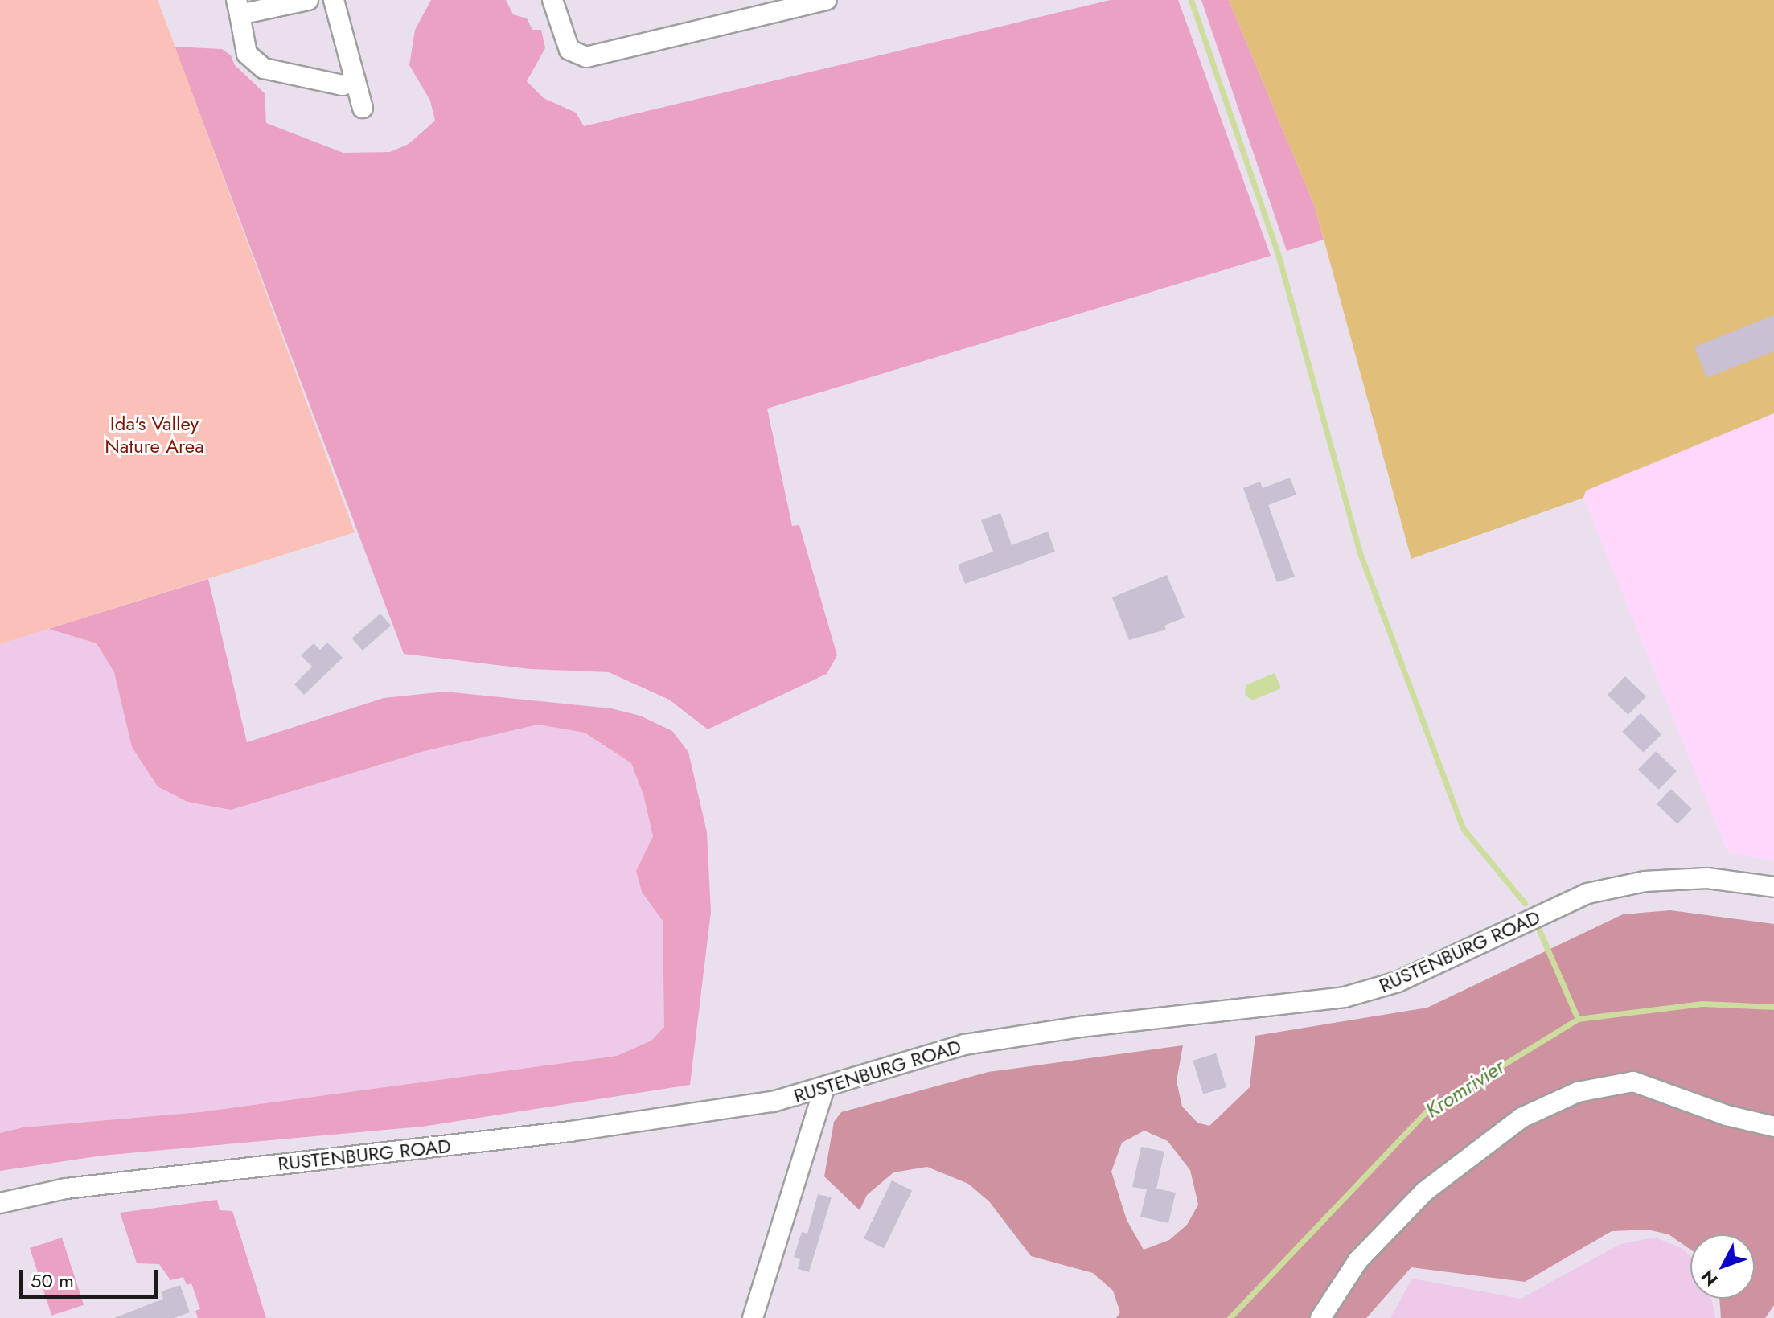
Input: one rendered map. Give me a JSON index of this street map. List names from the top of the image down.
{
  "streets": {
    "street": ["RUSTENBURG ROAD"]
  },
  "water": ["Kromrivier"],
  "parks": ["Ida's Valley Nature Area"],
  "scale_bar": "50 m",
  "north": "bottom left"
}
